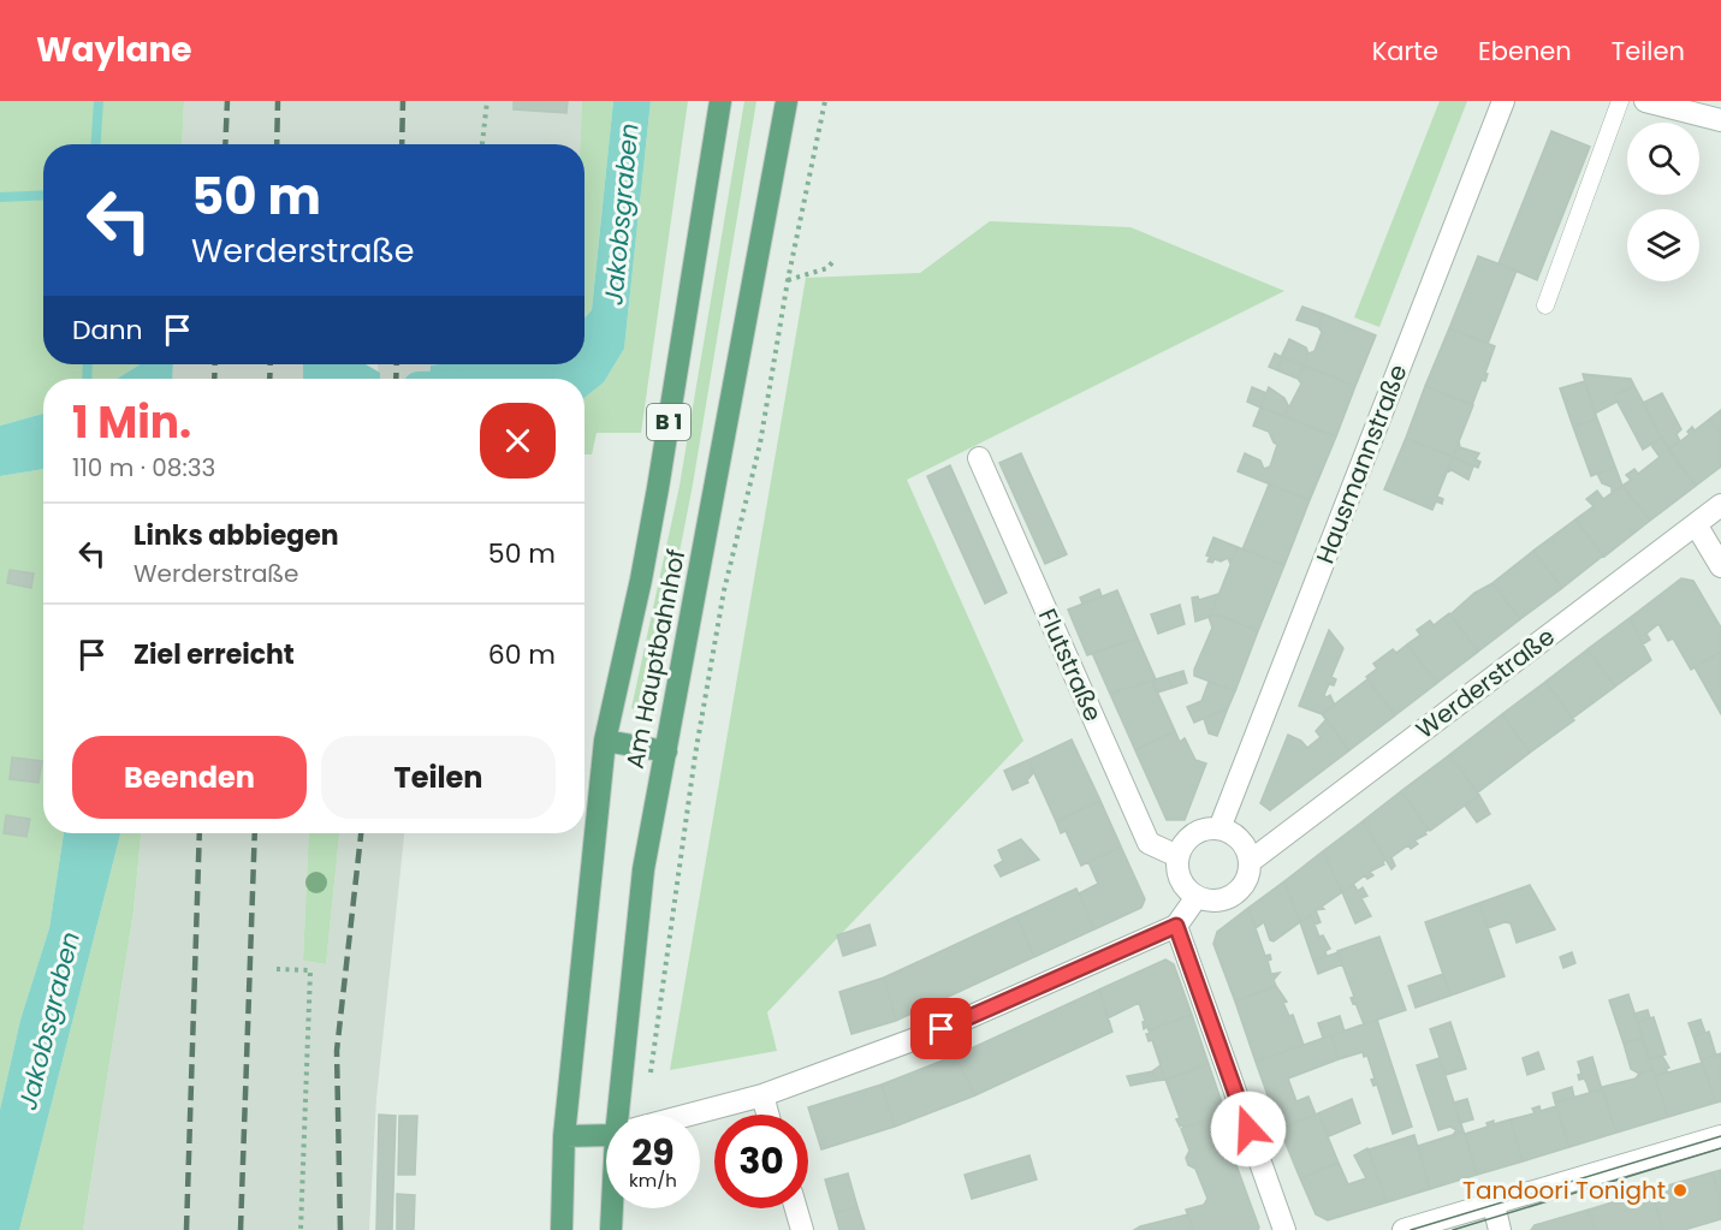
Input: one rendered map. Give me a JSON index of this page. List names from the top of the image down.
{
  "streets": {
    "main road": ["B 1", "Am Hauptbahnhof"],
    "street": ["Hausmannstraße", "Flutstraße", "Werderstraße"]
  },
  "crossings": [
    ["Hausmannstraße", "Flutstraße"],
    ["Hausmannstraße", "Werderstraße"],
    ["Flutstraße", "Werderstraße"]
  ],
  "water": ["Jakobsgraben"],
  "places": ["Tandoori Tonight"],
  "page": {
    "header": "Waylane",
    "nav": ["Karte", "Ebenen", "Teilen"],
    "turn": ["50 m", "Werderstraße"],
    "then": "Dann",
    "heading": ["1 Min.", "110 m · 08:33"],
    "list": [
      {
        "name": "Links abbiegen",
        "note": "Werderstraße",
        "value": "50 m"
      },
      {
        "name": "Ziel erreicht",
        "value": "60 m"
      }
    ],
    "buttons": ["Beenden", "Teilen"],
    "speed": "29 km/h",
    "limit": "30"
  }
}
